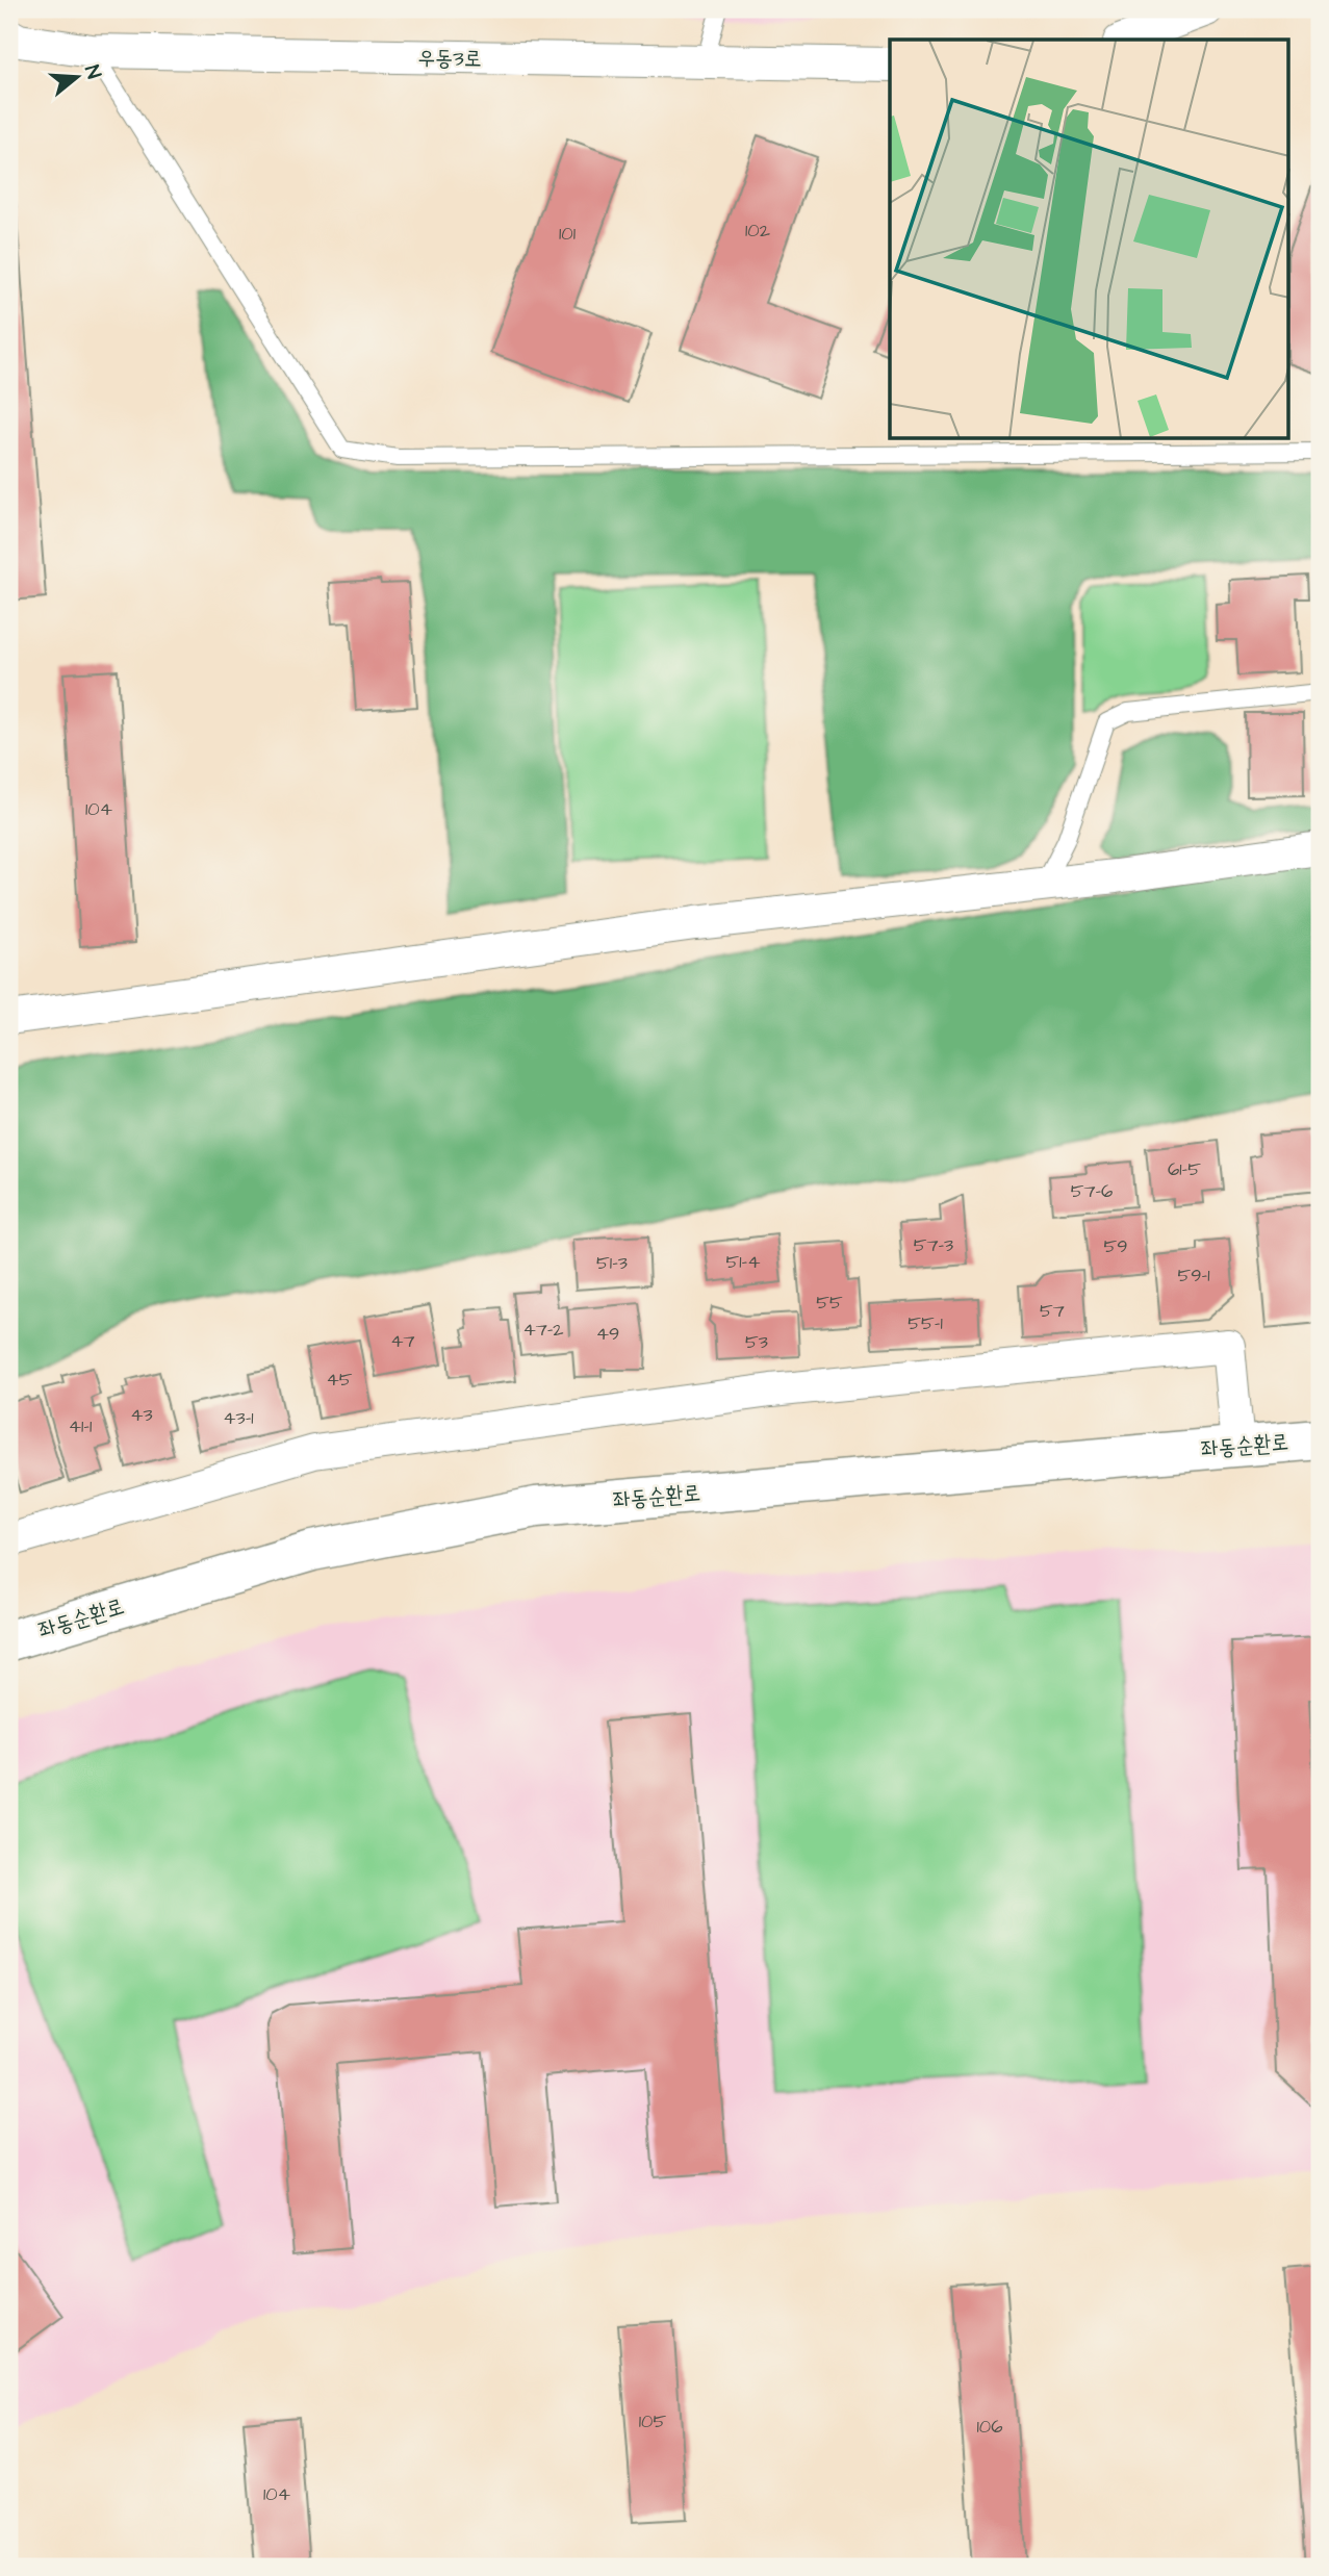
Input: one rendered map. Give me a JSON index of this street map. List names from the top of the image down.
{
  "streets": {
    "street": ["우동3로", "좌동순환로"]
  },
  "house_numbers": [
    "102",
    "101",
    "104",
    "61-5",
    "57-6",
    "57-3",
    "59",
    "51-4",
    "51-3",
    "59-1",
    "55",
    "57",
    "55-1",
    "47-2",
    "49",
    "47",
    "53",
    "45",
    "43",
    "43-1",
    "41-1",
    "105",
    "106",
    "104"
  ],
  "north": "right"
}
